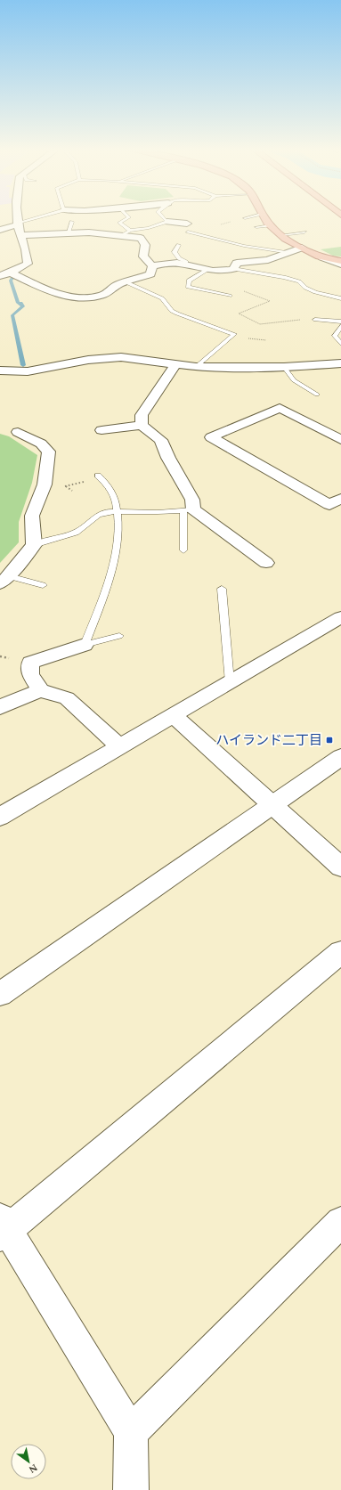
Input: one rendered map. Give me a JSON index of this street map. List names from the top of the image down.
{
  "places": {
    "transit": ["ハイランド二丁目"]
  },
  "north": "bottom right"
}
